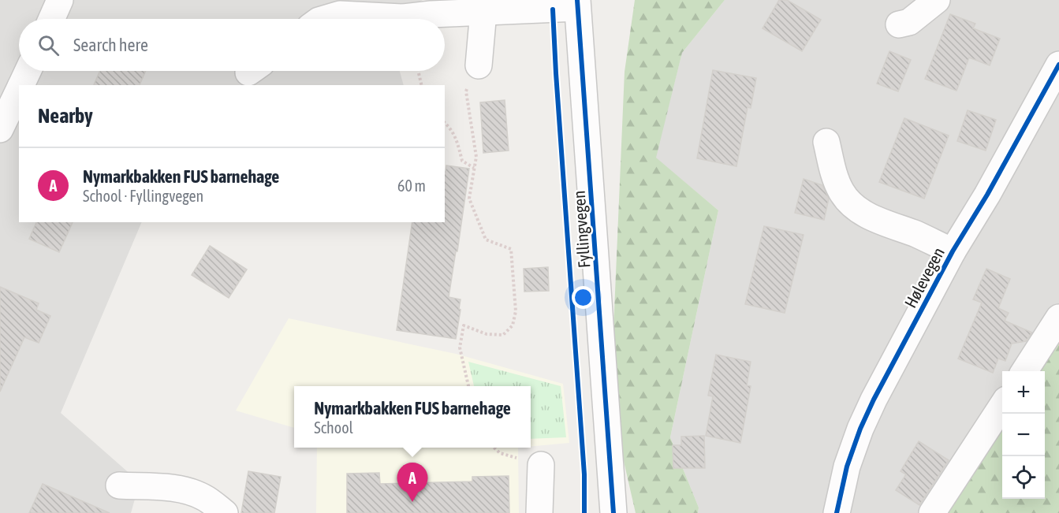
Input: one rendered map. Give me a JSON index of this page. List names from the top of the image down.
{
  "streets": {
    "street": ["Fyllingvegen", "Hølevegen"]
  },
  "page": {
    "search": "Search here",
    "heading": "Nearby",
    "list": [
      {
        "mark": "A",
        "name": "Nymarkbakken FUS barnehage",
        "note": "School · Fyllingvegen",
        "value": "60 m"
      }
    ],
    "map_buttons": ["+", "−"],
    "popup": ["Nymarkbakken FUS barnehage", "School"],
    "pins": "A"
  }
}
